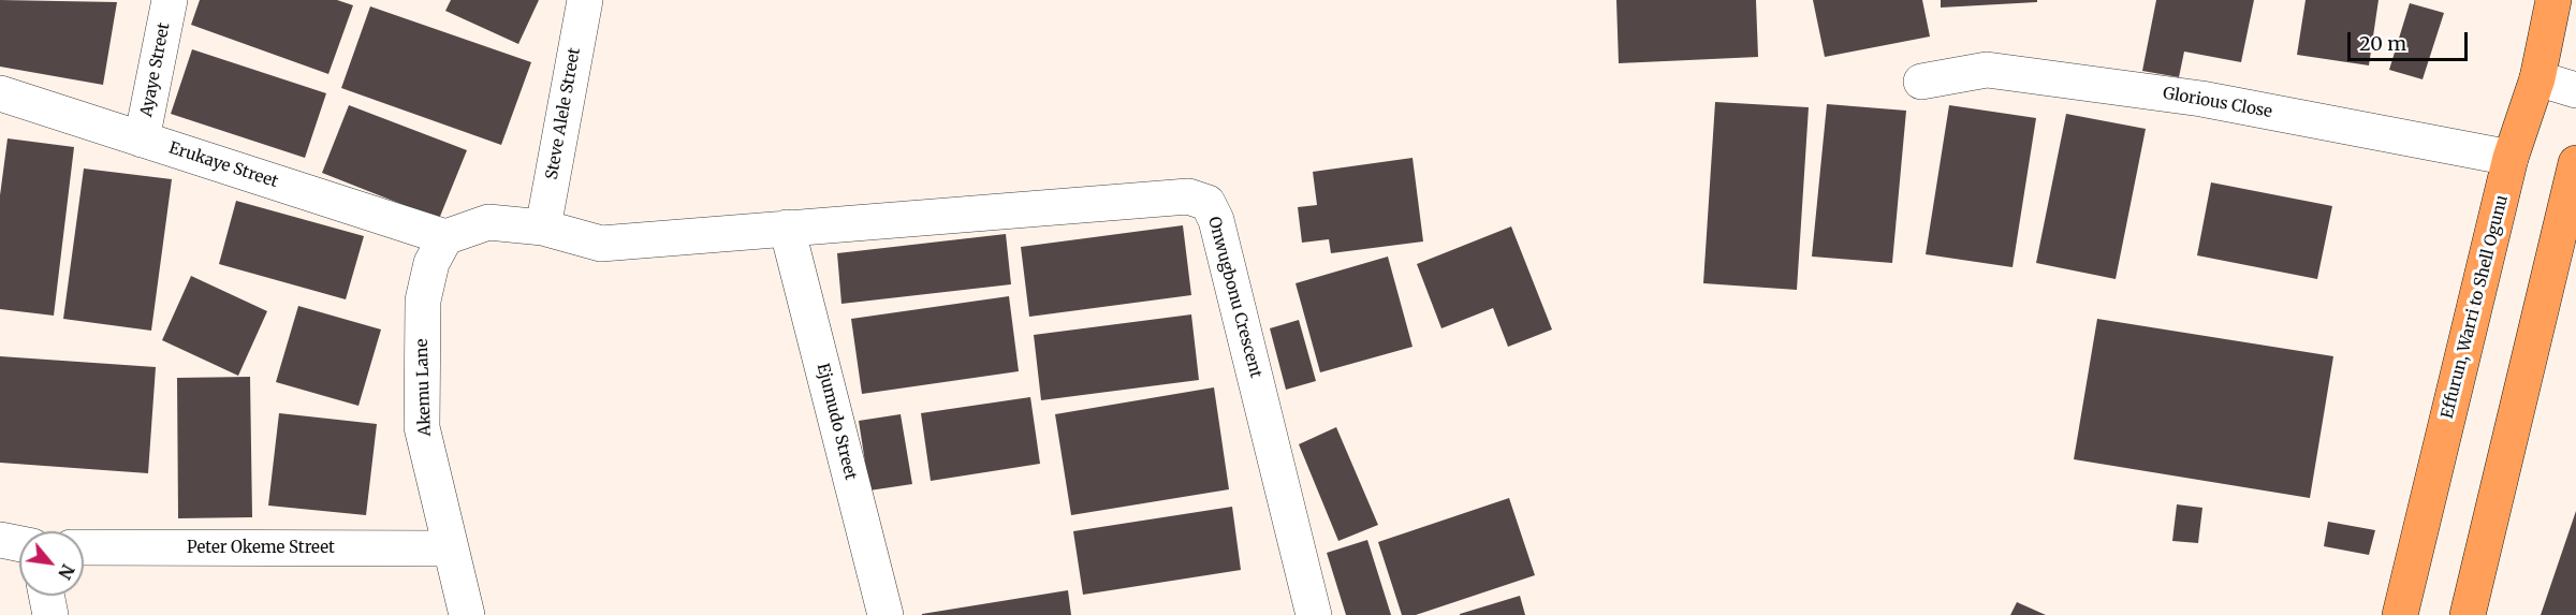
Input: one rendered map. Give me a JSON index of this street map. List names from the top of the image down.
{
  "streets": {
    "main road": ["Effurun, Warri to Shell Ogunu"],
    "street": [
      "Ayaye Street",
      "Glorious Close",
      "Steve Alele Street",
      "Erukaye Street",
      "Onwugbonu Crescent",
      "Akemu Lane",
      "Ejumudo Street",
      "Peter Okeme Street"
    ]
  },
  "crossings": [
    ["Ayaye Street", "Erukaye Street"],
    ["Glorious Close", "Effurun, Warri to Shell Ogunu"],
    ["Erukaye Street", "Akemu Lane"],
    ["Onwugbonu Crescent", "Ejumudo Street"],
    ["Akemu Lane", "Peter Okeme Street"]
  ],
  "scale_bar": "20 m",
  "north": "bottom right"
}
